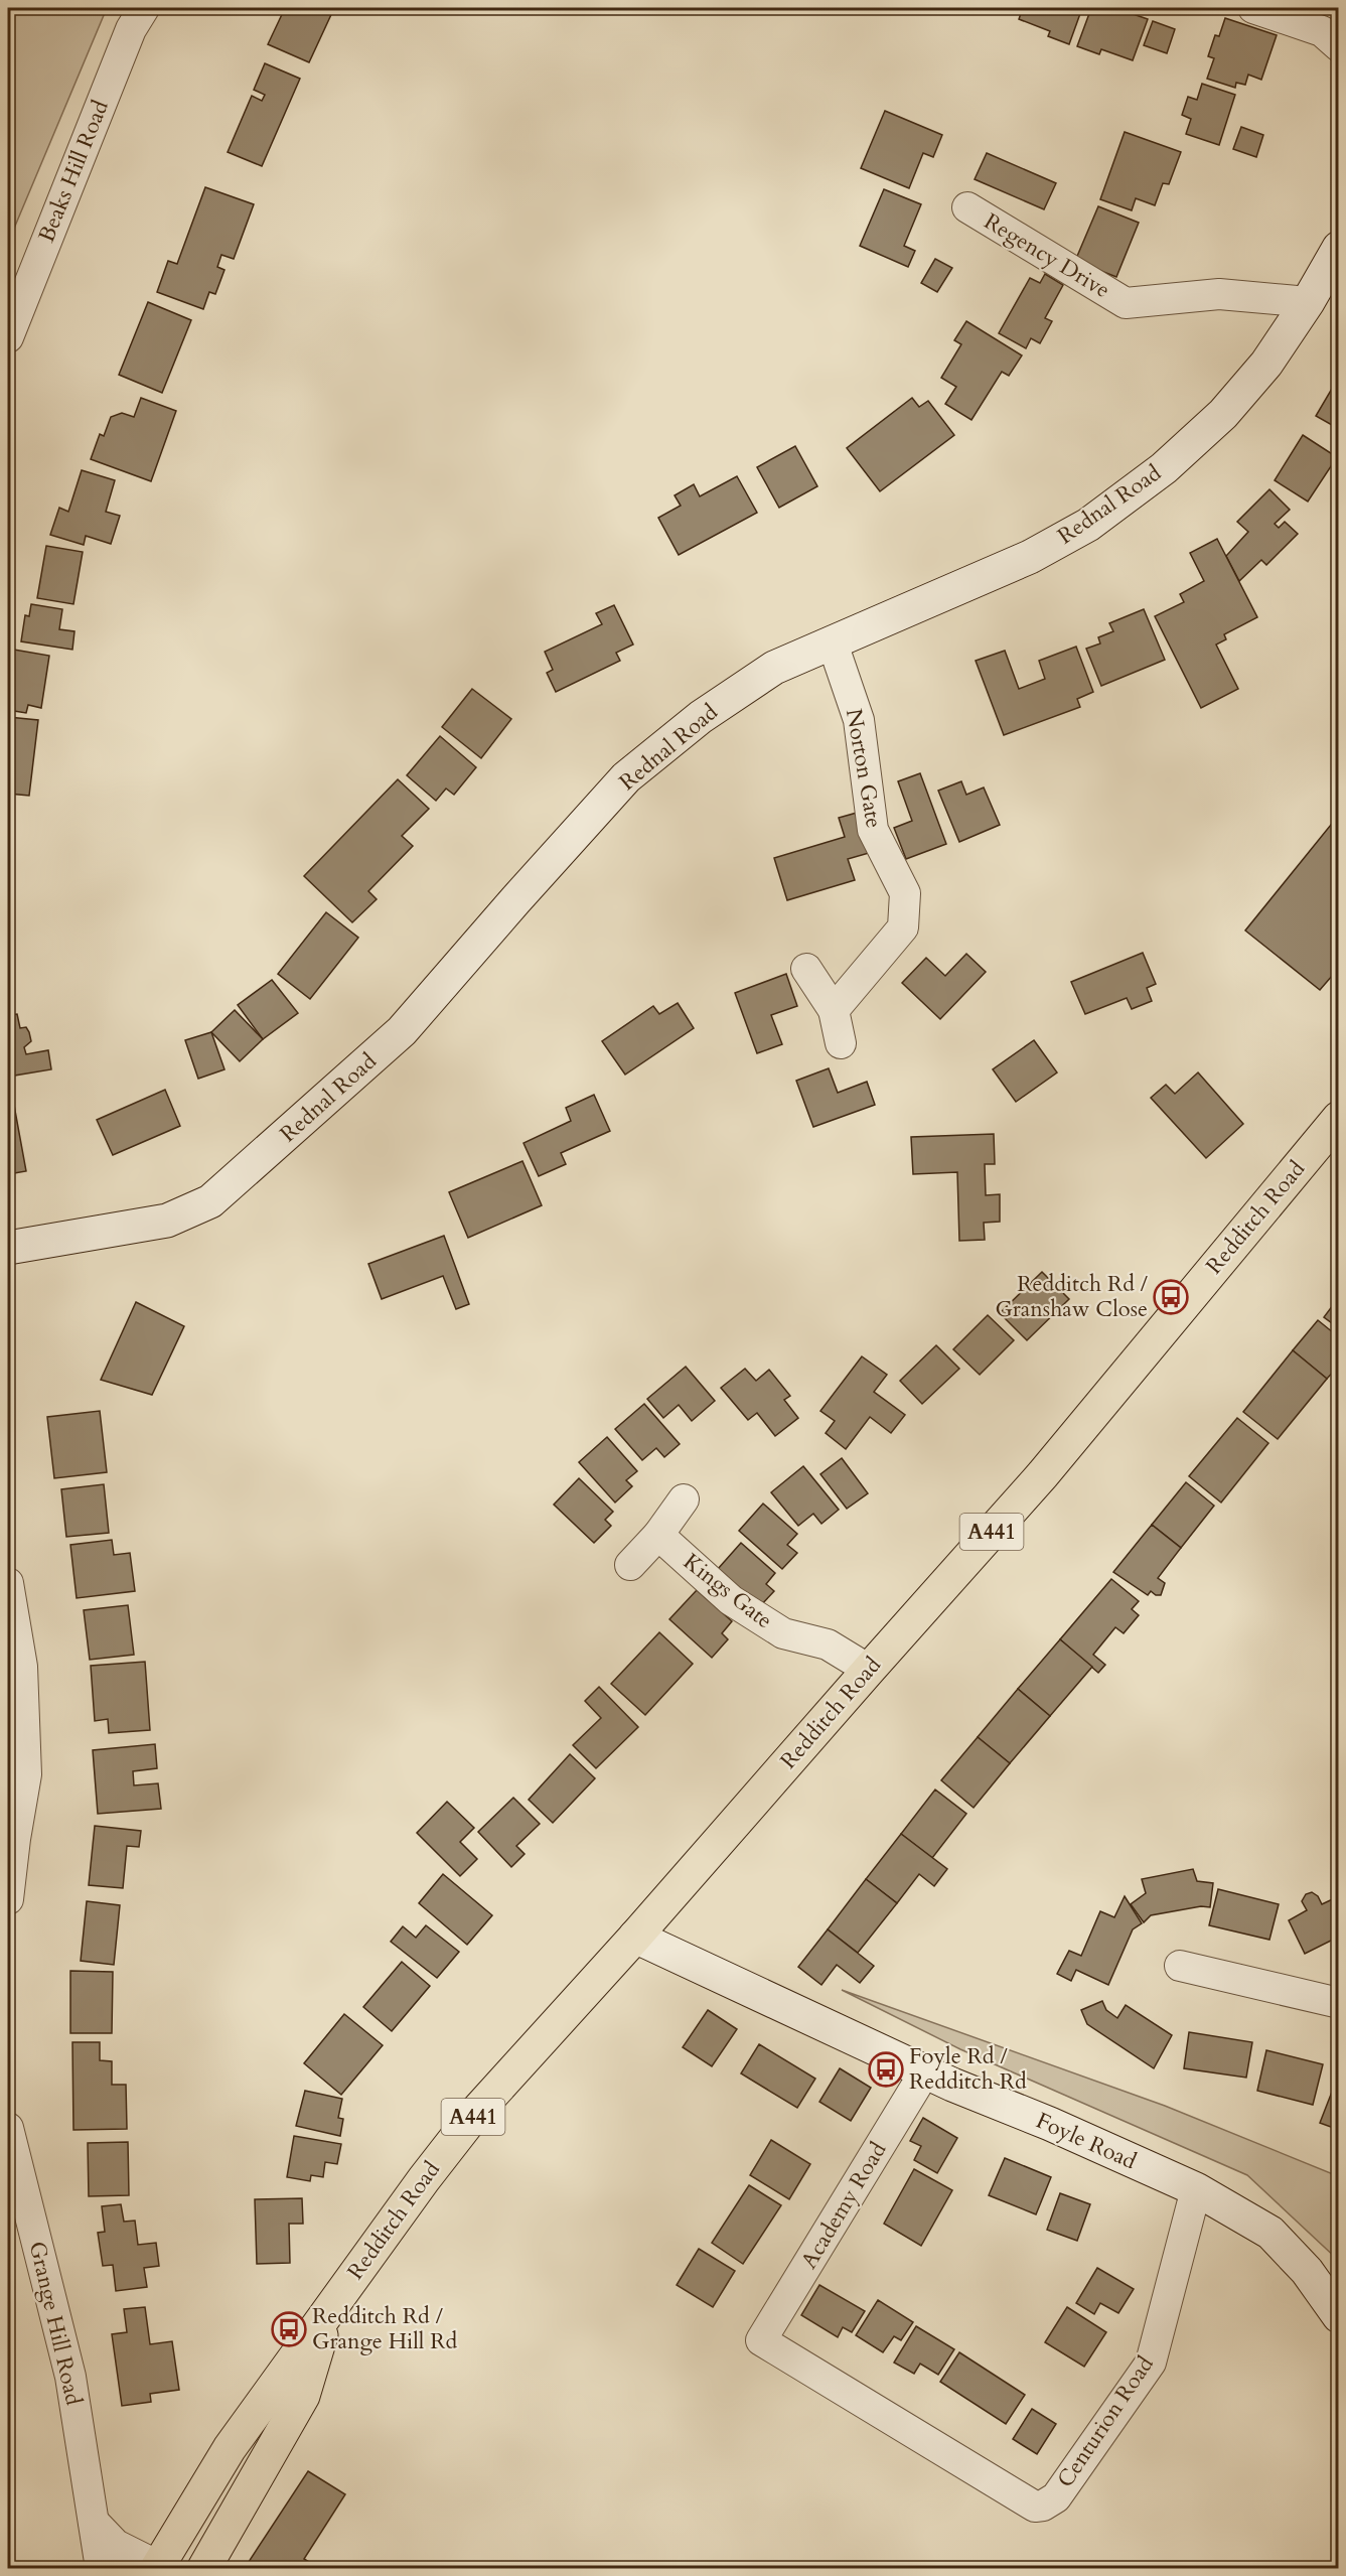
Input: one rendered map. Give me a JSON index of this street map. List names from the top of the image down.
{
  "streets": {
    "highway": ["Redditch Road", "A441"],
    "street": [
      "Beaks Hill Road",
      "Regency Drive",
      "Rednal Road",
      "Norton Gate",
      "Kings Gate",
      "Foyle Road",
      "Academy Road",
      "Grange Hill Road",
      "Centurion Road"
    ]
  },
  "crossings": [
    ["Regency Drive", "Rednal Road"],
    ["Rednal Road", "Norton Gate"],
    ["Redditch Road", "Kings Gate"],
    ["Redditch Road", "Foyle Road"],
    ["Foyle Road", "Academy Road"],
    ["Foyle Road", "Centurion Road"],
    ["Academy Road", "Centurion Road"]
  ],
  "places": {
    "bus stop": ["Redditch Rd / Granshaw Close", "Foyle Rd / Redditch Rd", "Redditch Rd / Grange Hill Rd"]
  }
}
